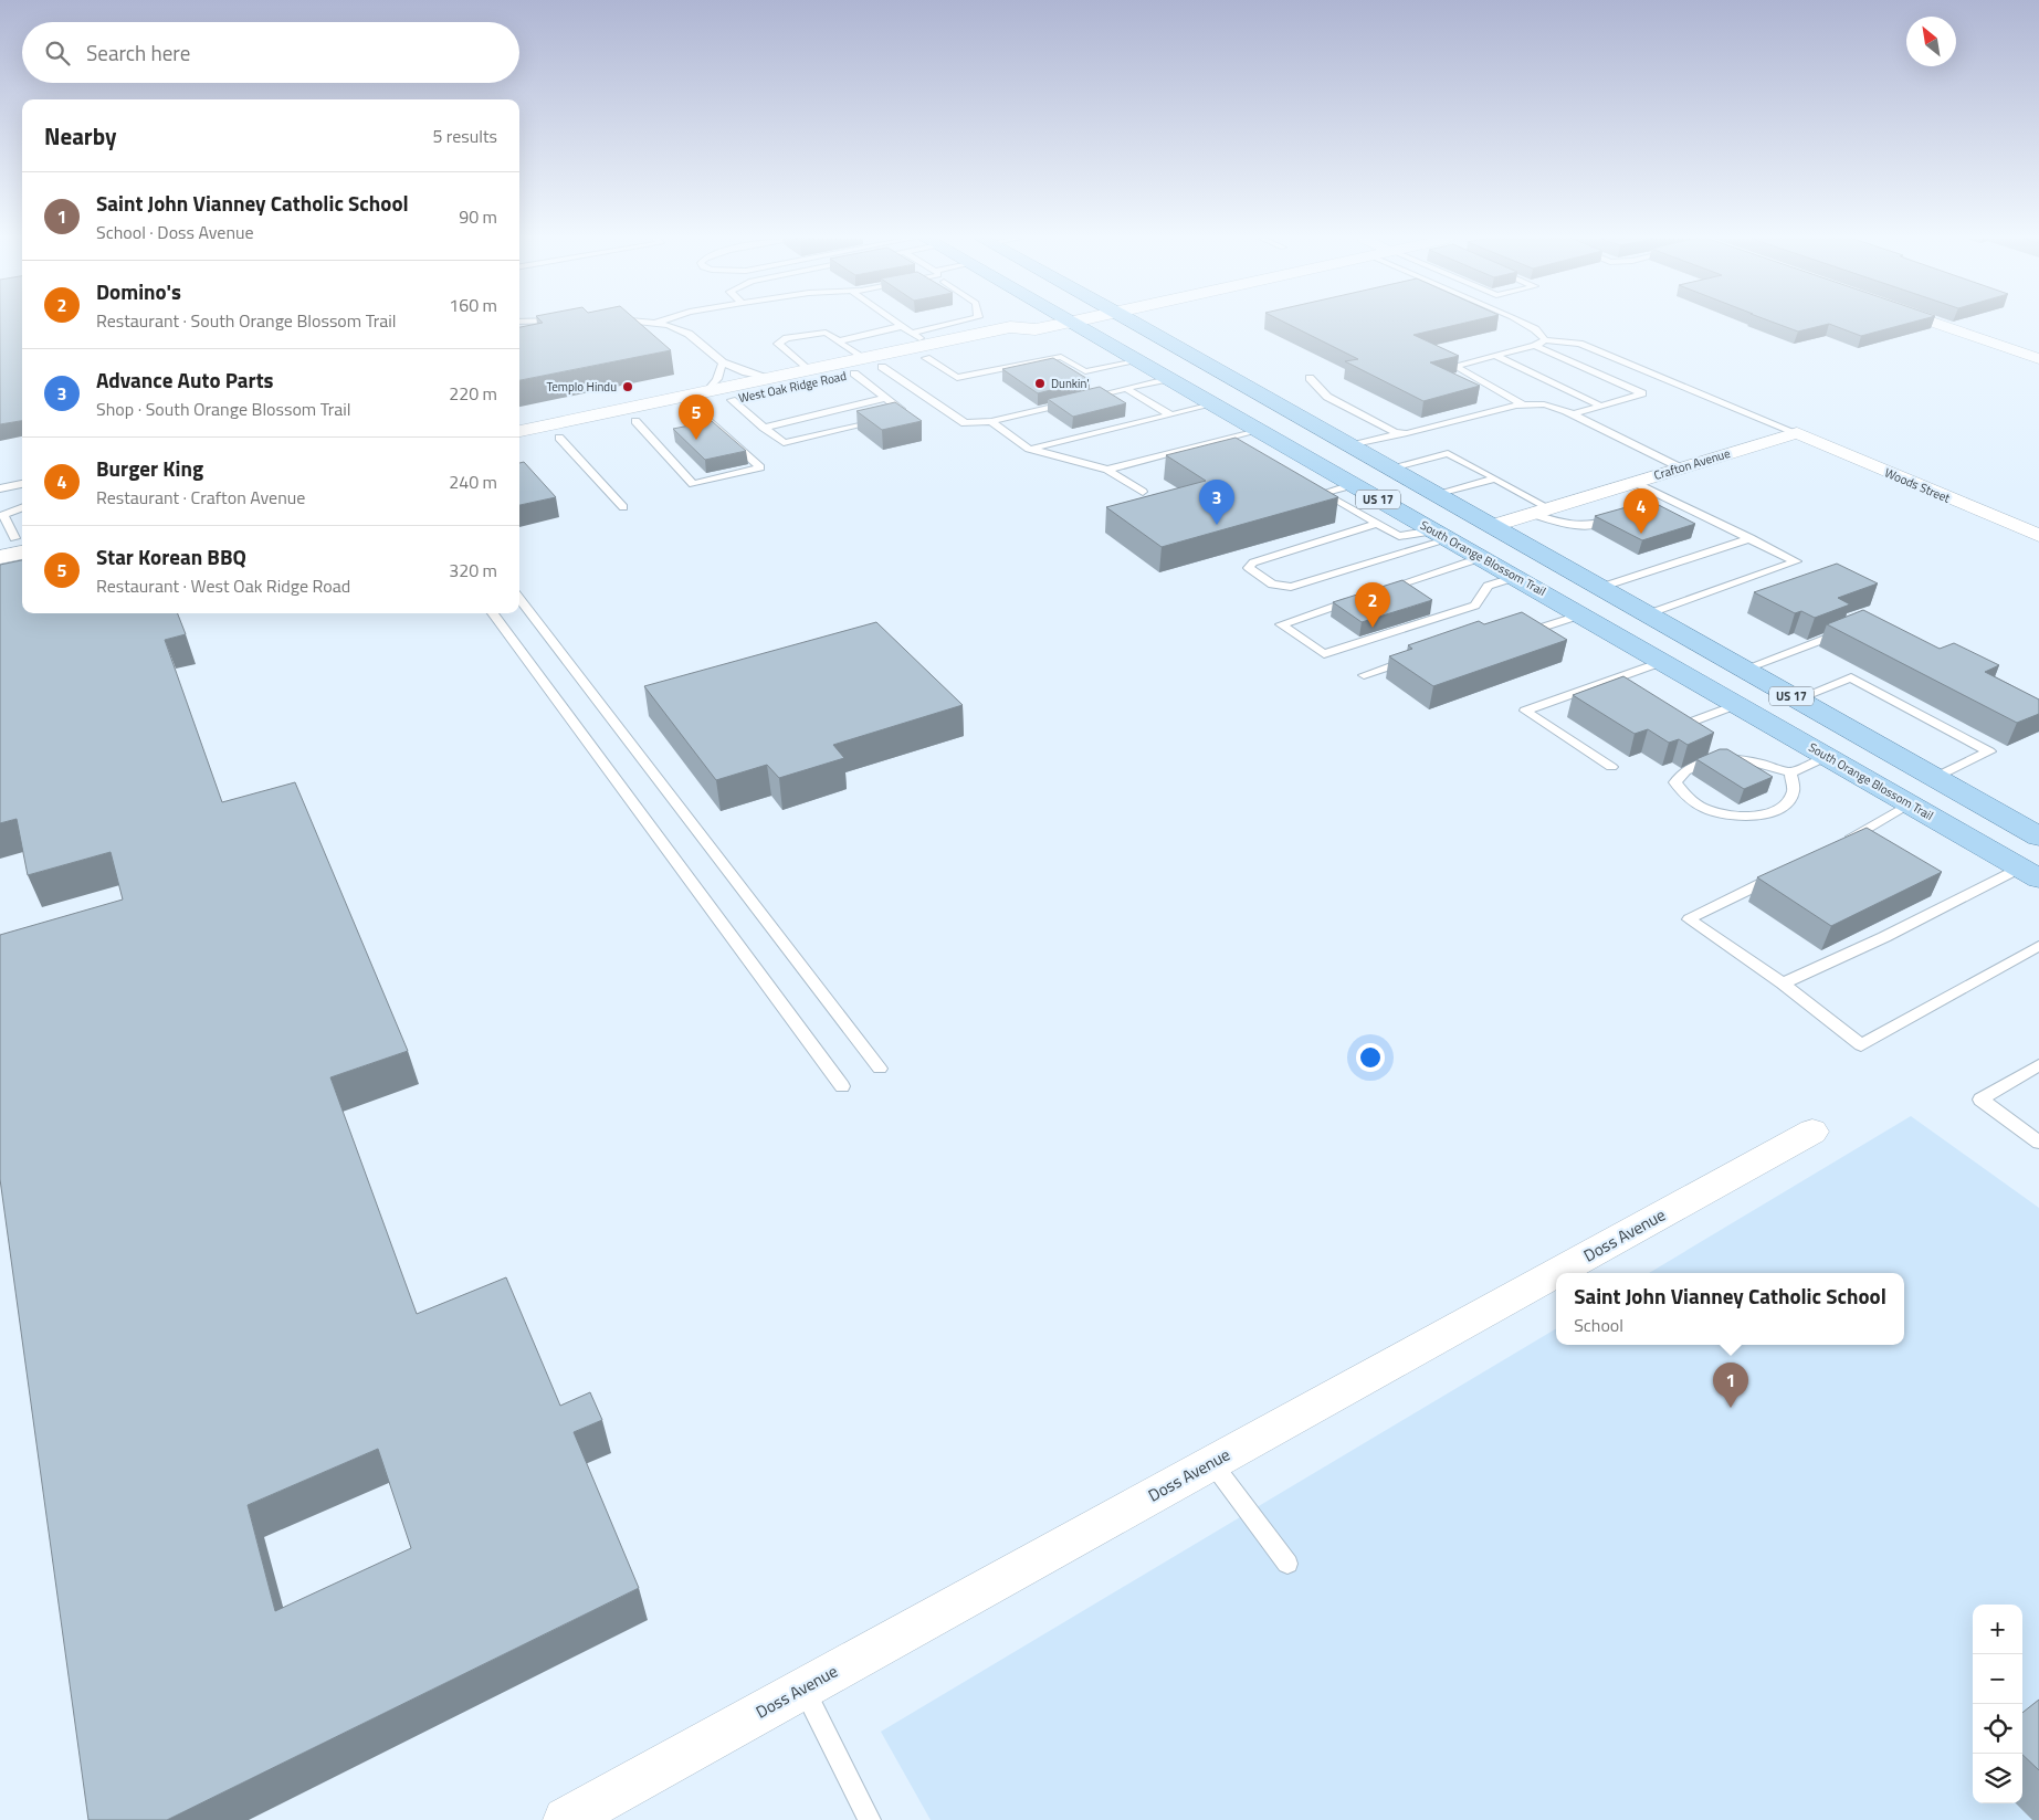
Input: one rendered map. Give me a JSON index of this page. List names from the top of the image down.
{
  "streets": {
    "main road": ["US 17", "South Orange Blossom Trail"],
    "street": [
      "West Oak Ridge Road",
      "Crafton Avenue",
      "Woods Street",
      "Doss Avenue"
    ]
  },
  "crossings": [
    ["Crafton Avenue", "Woods Street"],
    ["Crafton Avenue", "US 17"]
  ],
  "places": ["Dunkin'", "Templo Hindu"],
  "north": "top left",
  "page": {
    "search": "Search here",
    "heading": ["Nearby", "5 results"],
    "list": [
      {
        "mark": "1",
        "name": "Saint John Vianney Catholic School",
        "note": "School · Doss Avenue",
        "value": "90 m"
      },
      {
        "mark": "2",
        "name": "Domino's",
        "note": "Restaurant · South Orange Blossom Trail",
        "value": "160 m"
      },
      {
        "mark": "3",
        "name": "Advance Auto Parts",
        "note": "Shop · South Orange Blossom Trail",
        "value": "220 m"
      },
      {
        "mark": "4",
        "name": "Burger King",
        "note": "Restaurant · Crafton Avenue",
        "value": "240 m"
      },
      {
        "mark": "5",
        "name": "Star Korean BBQ",
        "note": "Restaurant · West Oak Ridge Road",
        "value": "320 m"
      }
    ],
    "pins": [
      "5",
      "3",
      "4",
      "2",
      "1"
    ],
    "popup": ["Saint John Vianney Catholic School", "School"],
    "map_buttons": ["+", "−"]
  }
}
